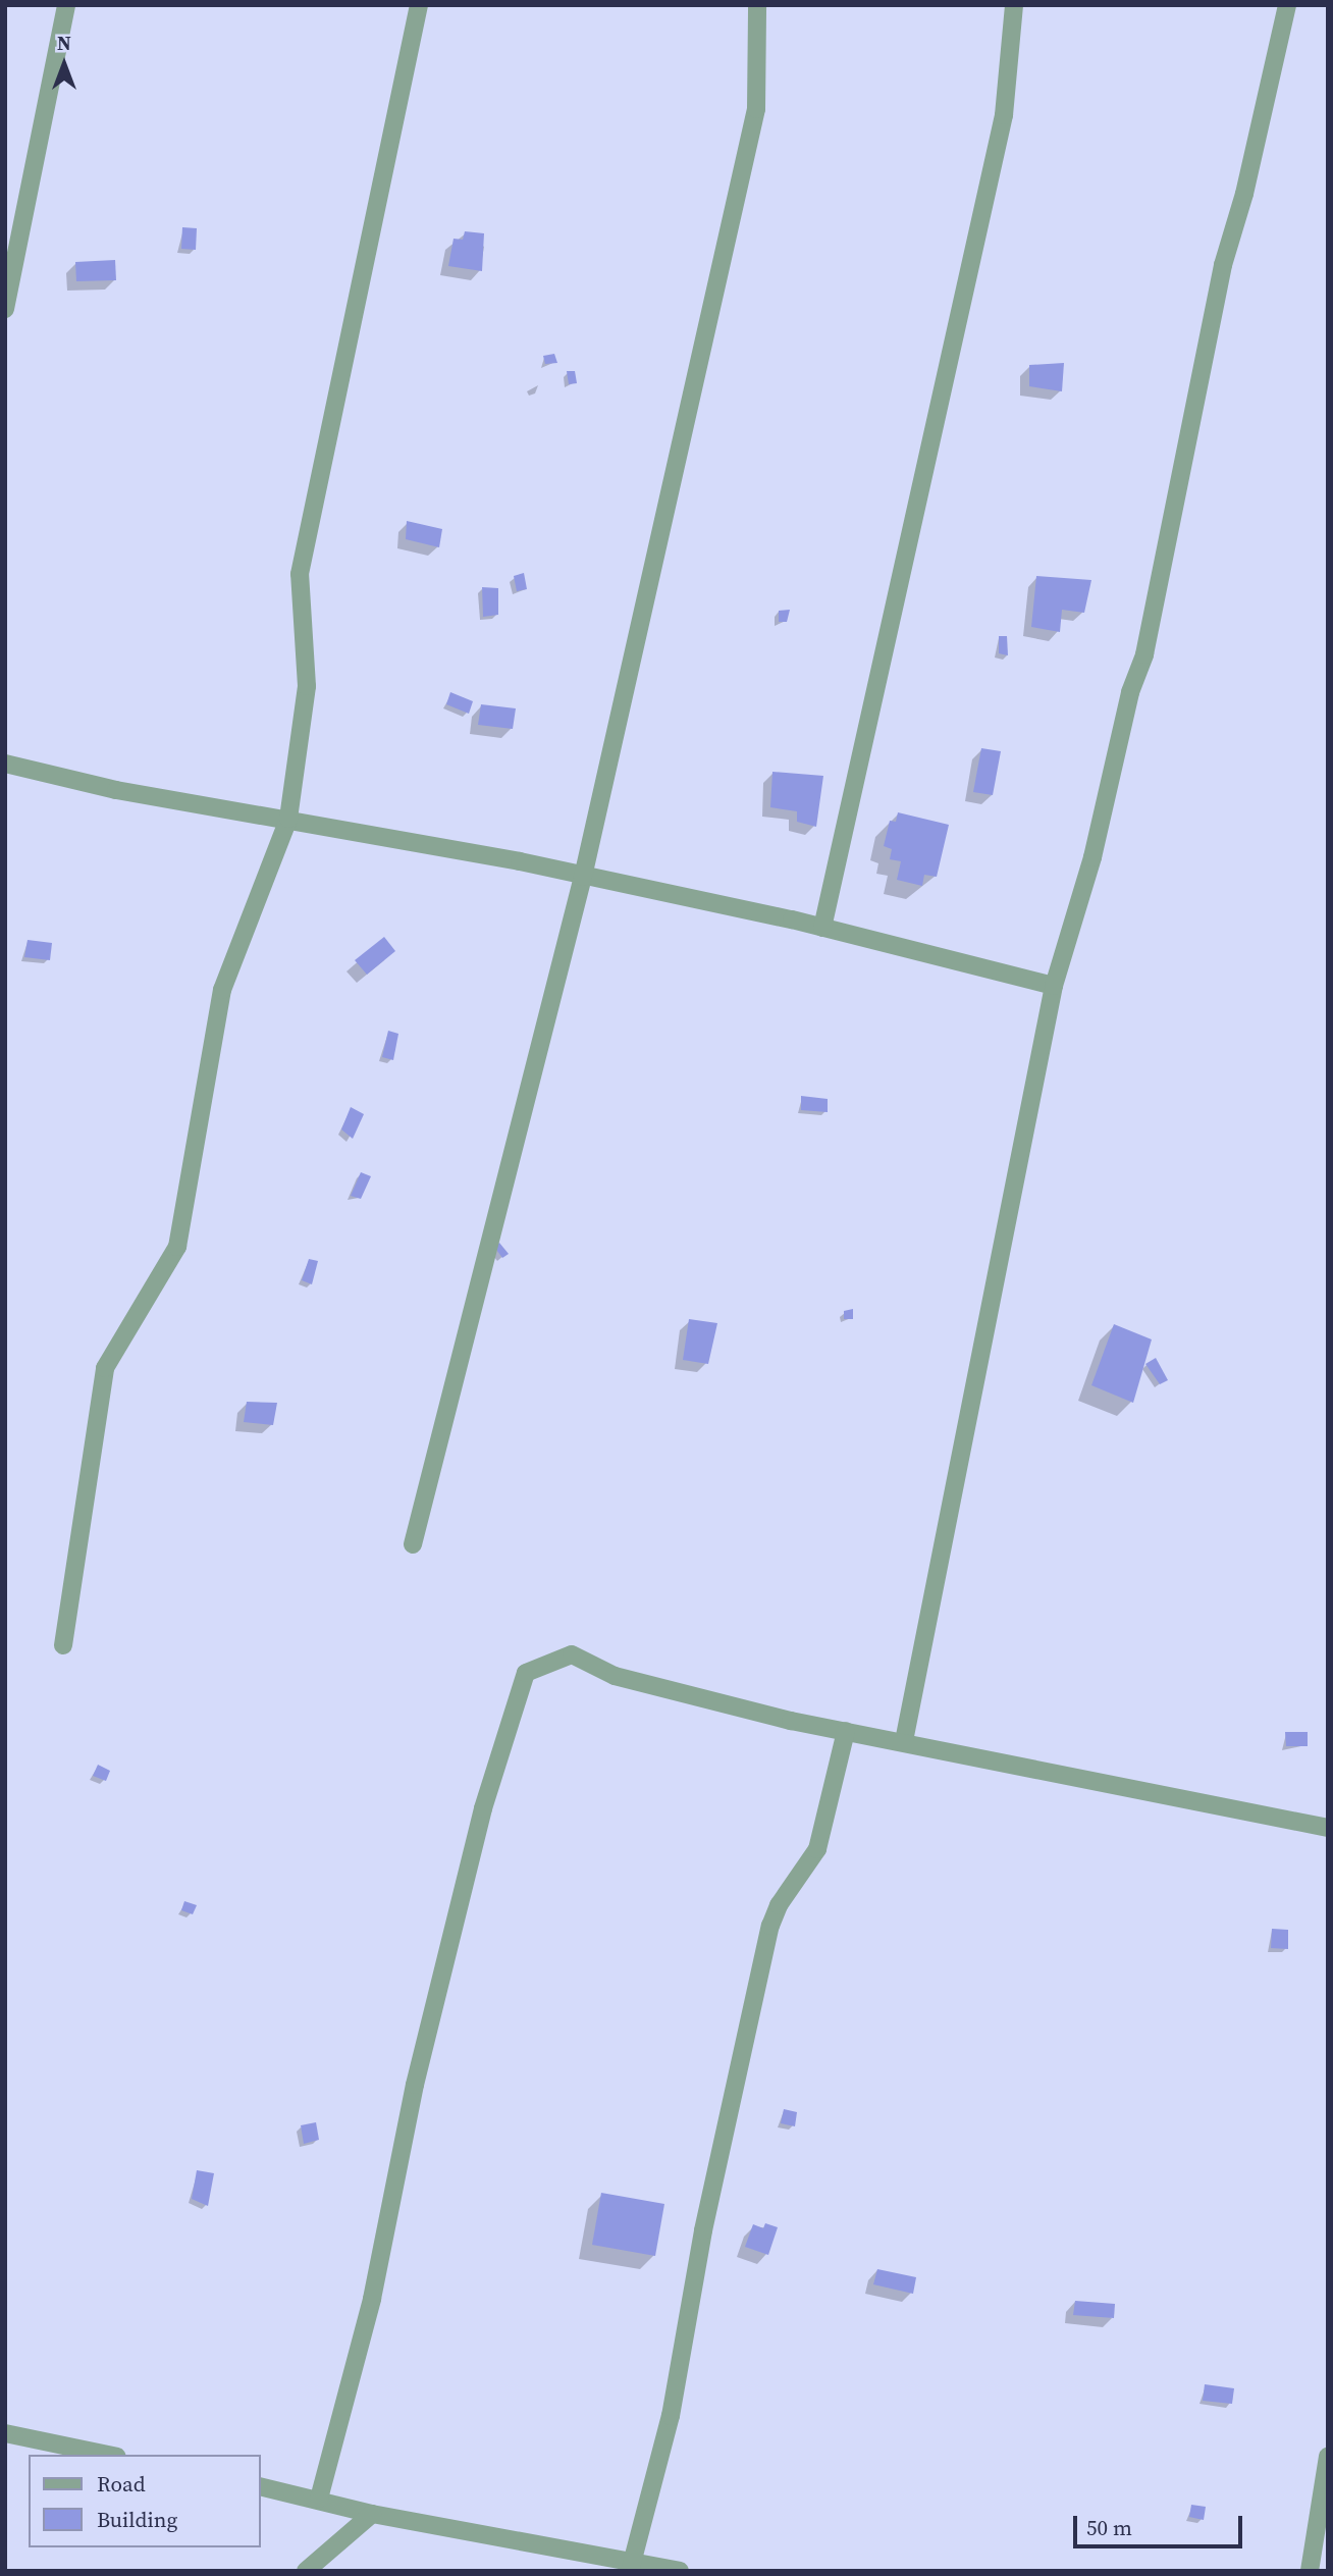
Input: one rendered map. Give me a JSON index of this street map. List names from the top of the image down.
{
  "legend": ["Road", "Building"],
  "scale_bar": "50 m",
  "north": "top"
}
